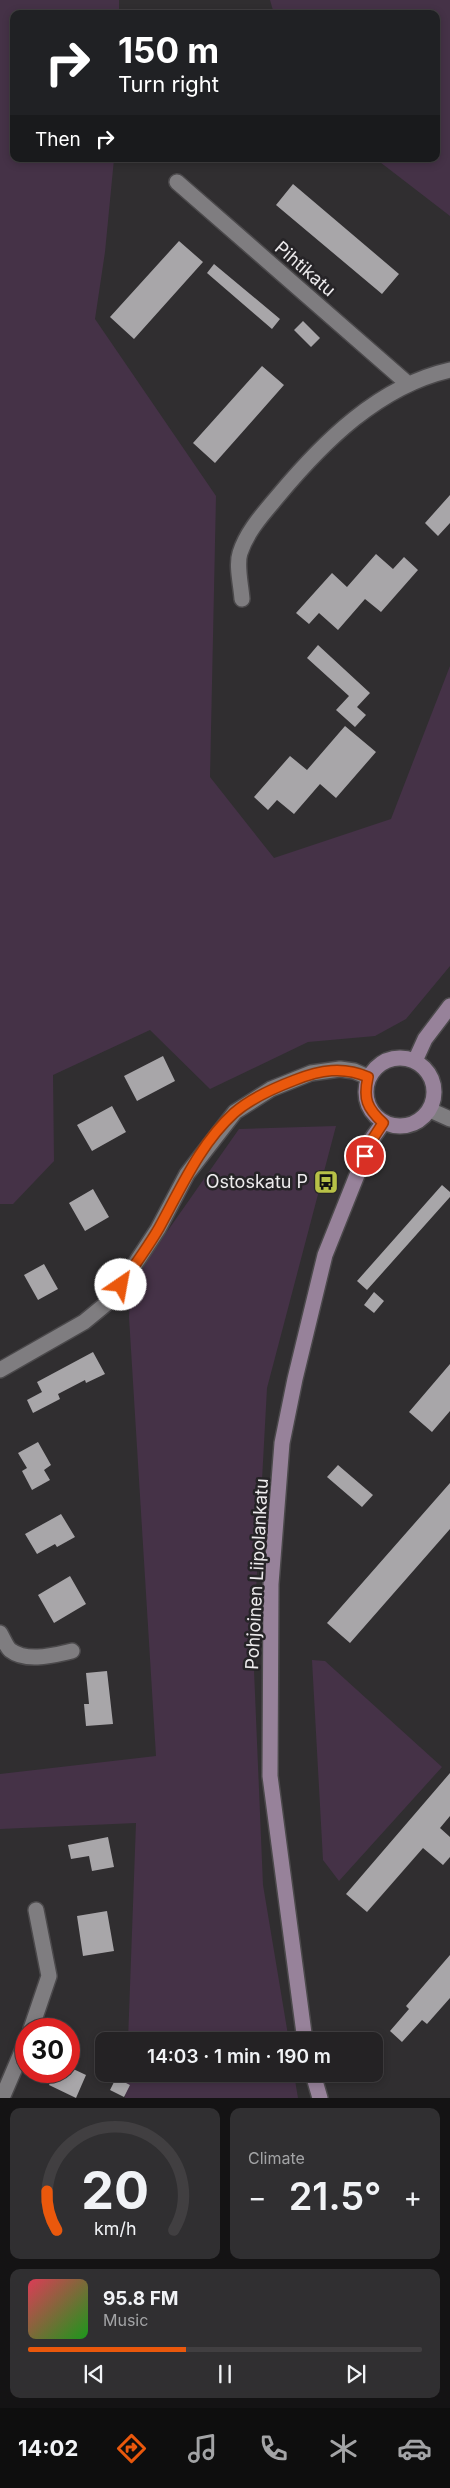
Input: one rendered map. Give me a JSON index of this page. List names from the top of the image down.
{
  "streets": {
    "street": ["Pihtikatu", "Pohjoinen Liipolankatu"]
  },
  "places": {
    "bus stop": ["Ostoskatu P"]
  },
  "page": {
    "turn": ["150 m", "Turn right"],
    "then": "Then",
    "limit": "30",
    "trip": "14:03 · 1 min · 190 m",
    "tile": "Climate",
    "heat": ["−", "21.5°", "+"],
    "song": ["95.8 FM", "Music"],
    "tabs": "14:02",
    "gauge": ["20", "km/h"]
  }
}
